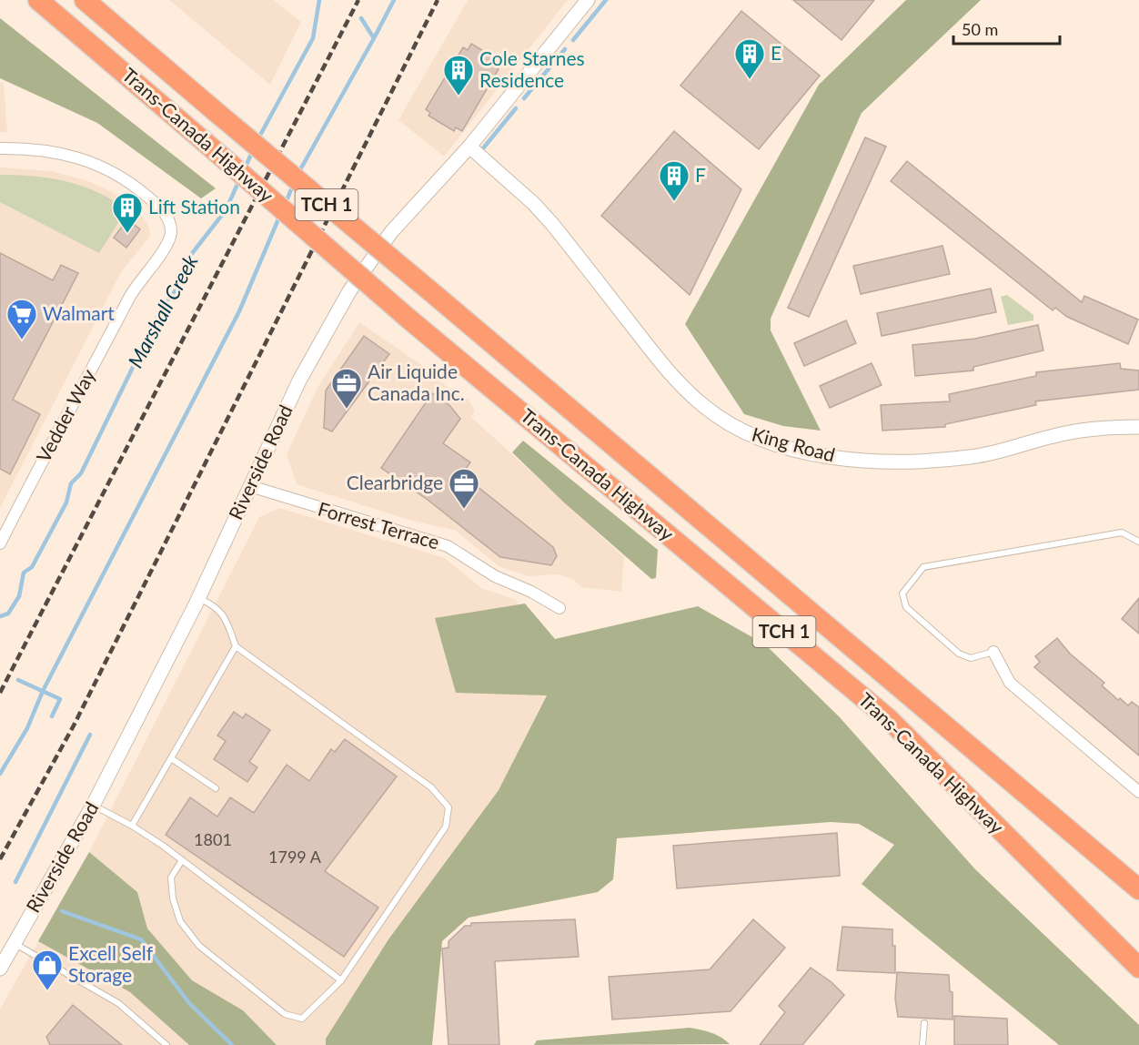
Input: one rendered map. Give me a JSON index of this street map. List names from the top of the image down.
{
  "streets": {
    "highway": ["Trans-Canada Highway", "TCH 1"],
    "street": [
      "Vedder Way",
      "King Road",
      "Riverside Road",
      "Forrest Terrace"
    ]
  },
  "crossings": [
    ["King Road", "Riverside Road"],
    ["Riverside Road", "Forrest Terrace"]
  ],
  "water": ["Marshall Creek"],
  "places": {
    "building": [
      "E",
      "Cole Starnes Residence",
      "F",
      "Lift Station"
    ],
    "supermarket": ["Walmart"],
    "office": ["Air Liquide Canada Inc.", "Clearbridge"],
    "shop": ["Excell Self Storage"]
  },
  "house_numbers": ["1801", "1799 A"],
  "scale_bar": "50 m"
}
